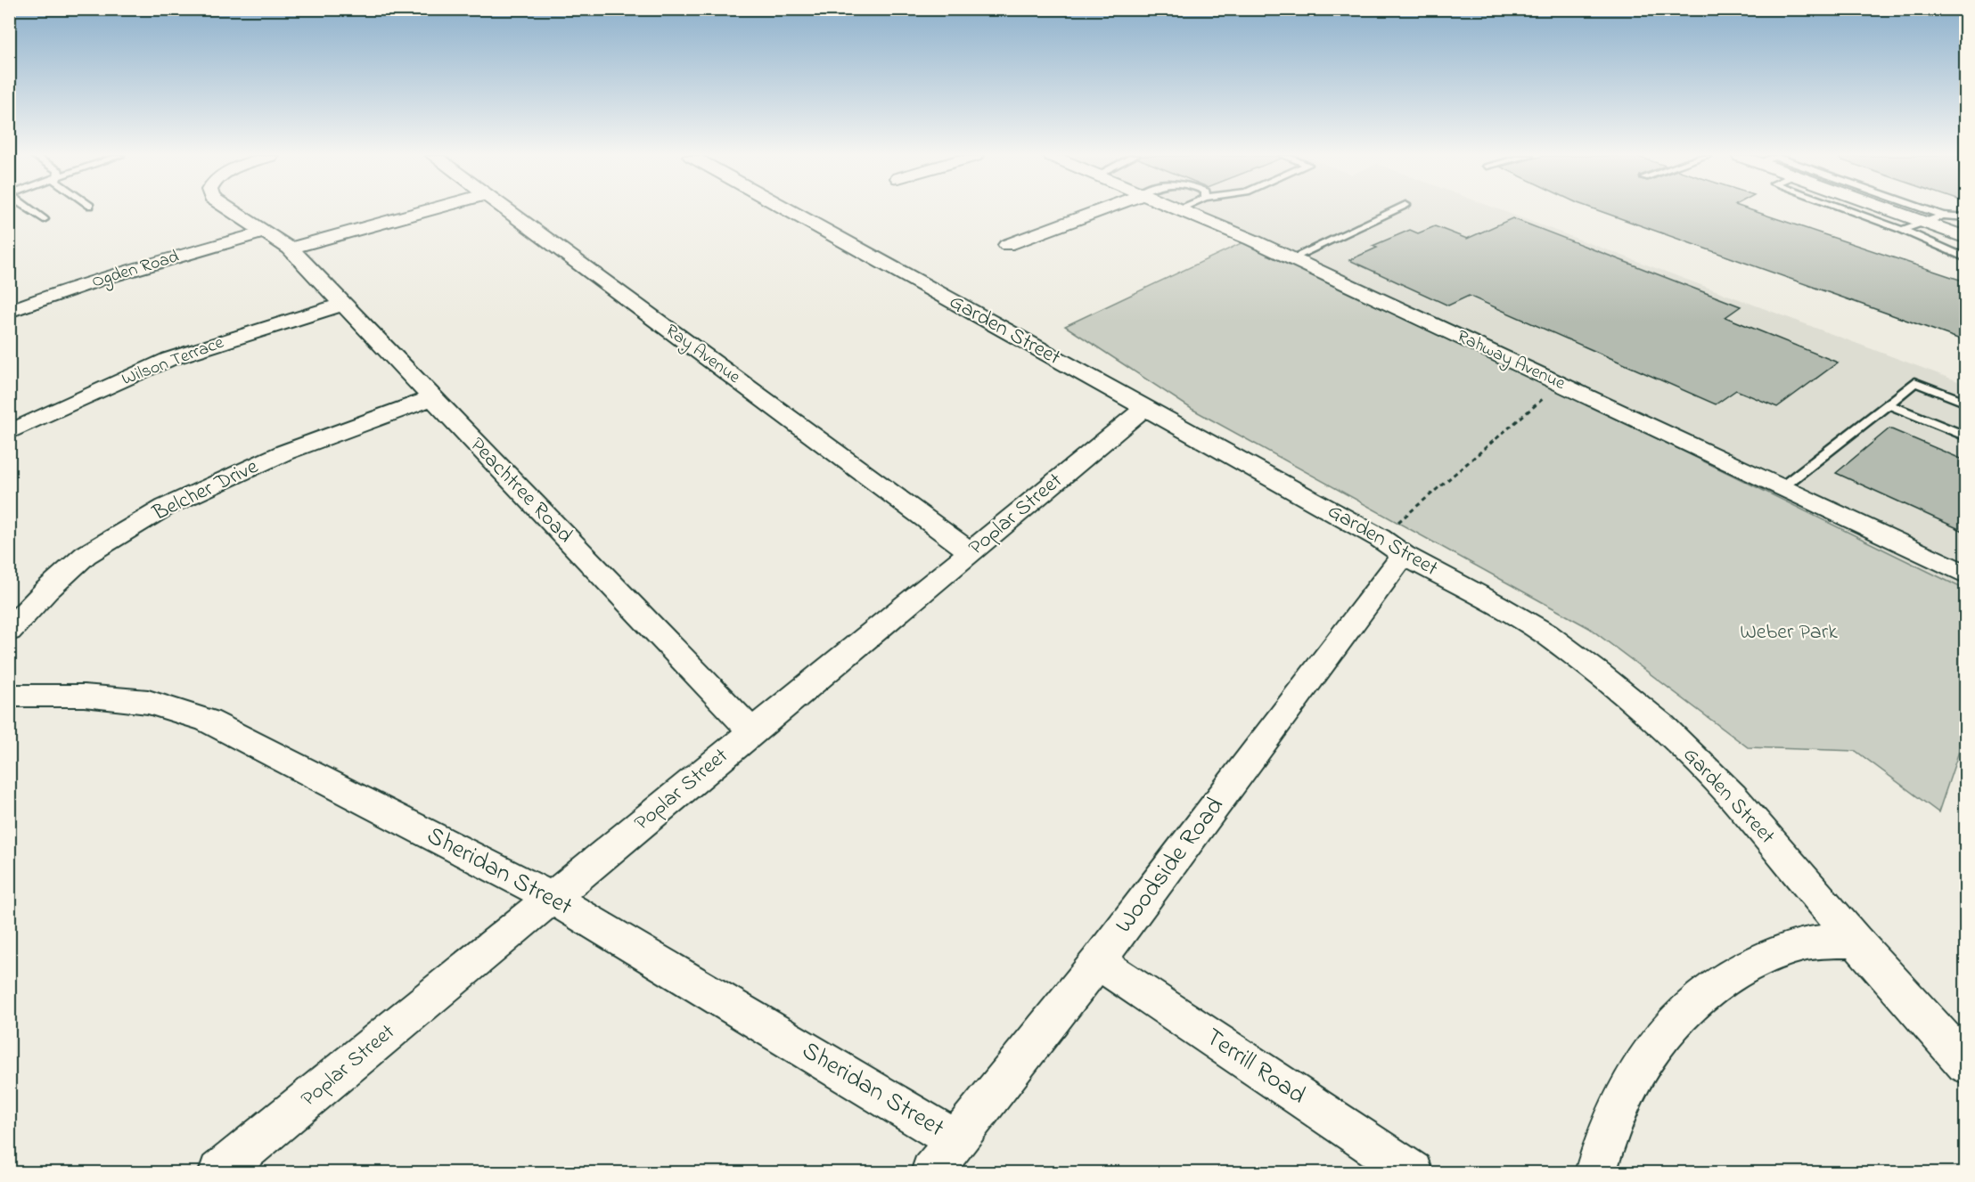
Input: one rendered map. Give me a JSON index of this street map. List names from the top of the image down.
{
  "streets": {
    "street": [
      "Ogden Road",
      "Garden Street",
      "Ray Avenue",
      "Rahway Avenue",
      "Wilson Terrace",
      "Belcher Drive",
      "Peachtree Road",
      "Poplar Street",
      "Woodside Road",
      "Sheridan Street",
      "Terrill Road"
    ]
  },
  "crossings": [
    ["Ogden Road", "Peachtree Road"],
    ["Garden Street", "Poplar Street"],
    ["Garden Street", "Woodside Road"],
    ["Ray Avenue", "Poplar Street"],
    ["Wilson Terrace", "Peachtree Road"],
    ["Belcher Drive", "Peachtree Road"],
    ["Peachtree Road", "Poplar Street"],
    ["Poplar Street", "Sheridan Street"],
    ["Woodside Road", "Sheridan Street"],
    ["Woodside Road", "Terrill Road"]
  ],
  "parks": ["Weber Park"]
}
